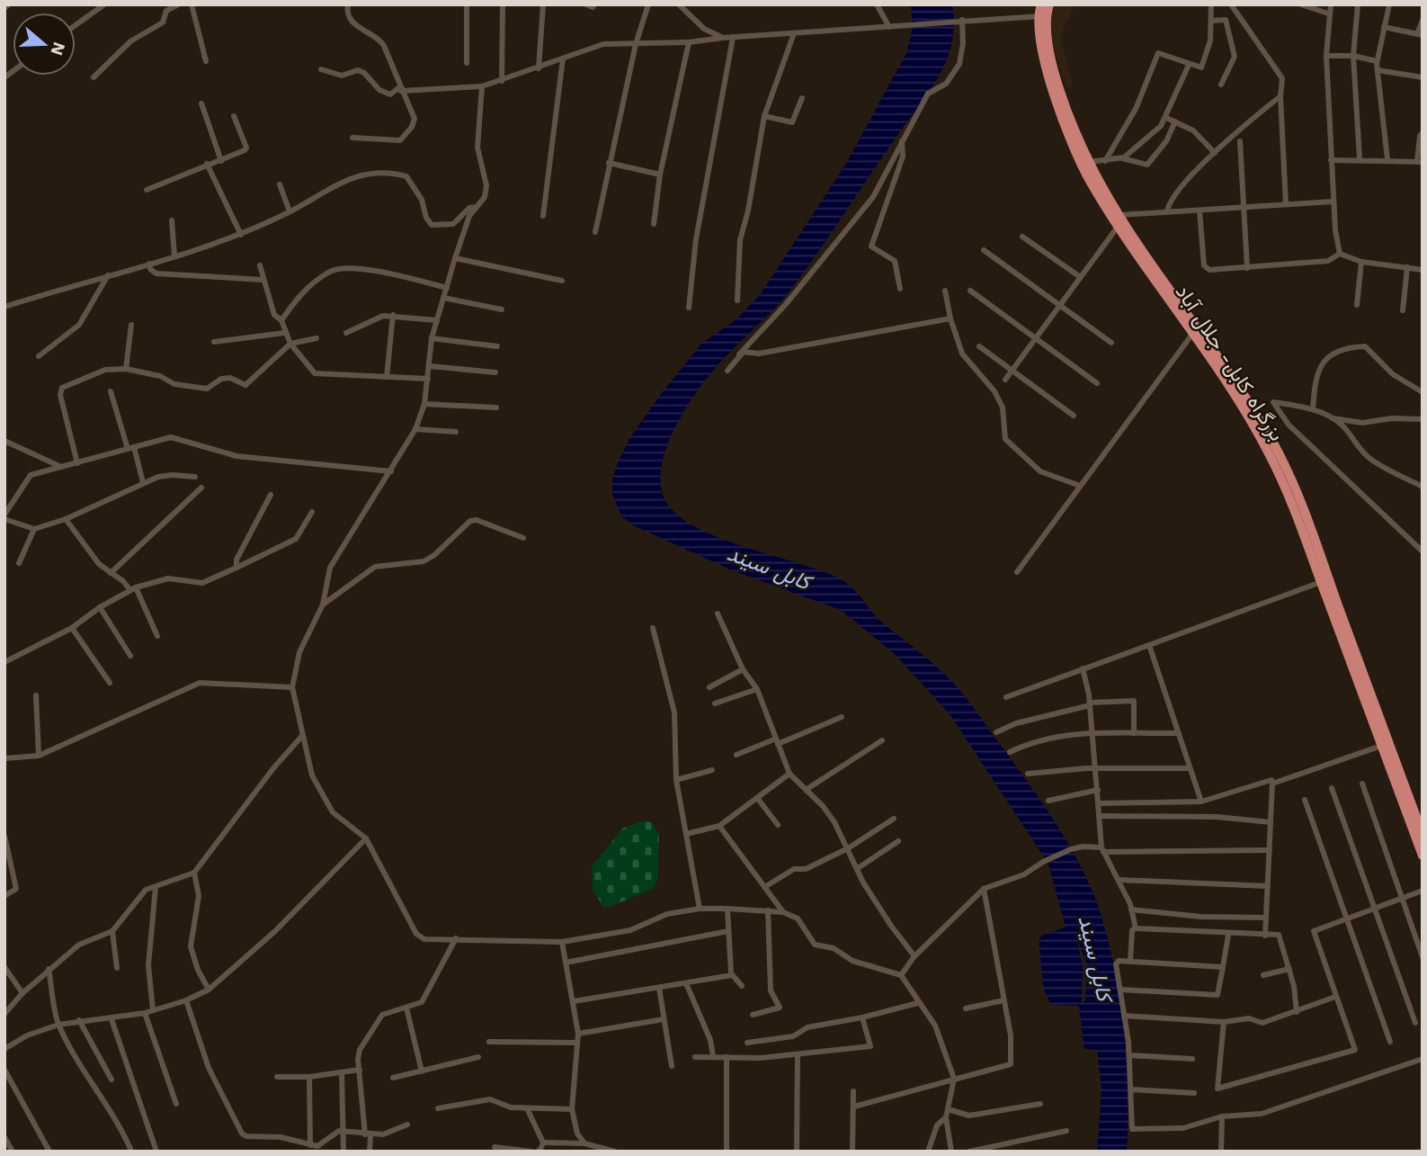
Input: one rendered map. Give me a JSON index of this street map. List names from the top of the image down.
{
  "streets": {
    "highway": ["بزرگراه کابل- جلال آباد"]
  },
  "water": ["کابل سيند"],
  "north": "right"
}
